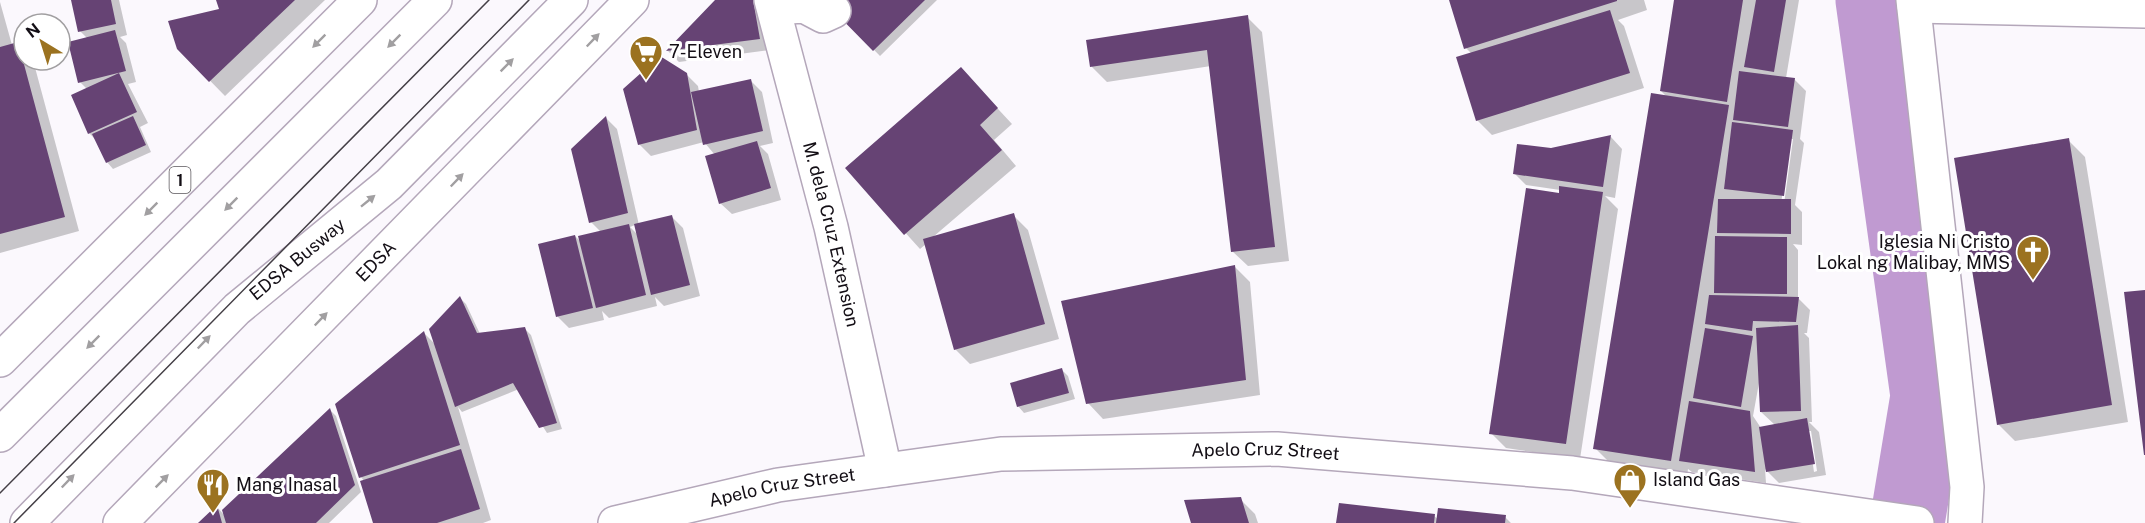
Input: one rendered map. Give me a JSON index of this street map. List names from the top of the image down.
{
  "streets": {
    "main road": [
      "1",
      "M. dela Cruz Extension",
      "EDSA Busway",
      "EDSA",
      "Apelo Cruz Street"
    ]
  },
  "crossings": [
    ["M. dela Cruz Extension", "Apelo Cruz Street"]
  ],
  "places": {
    "supermarket": ["7-Eleven"],
    "church": ["Iglesia Ni Cristo Lokal ng Malibay, MMS"],
    "shop": ["Island Gas"],
    "restaurant": ["Mang Inasal"]
  },
  "north": "top left"
}
